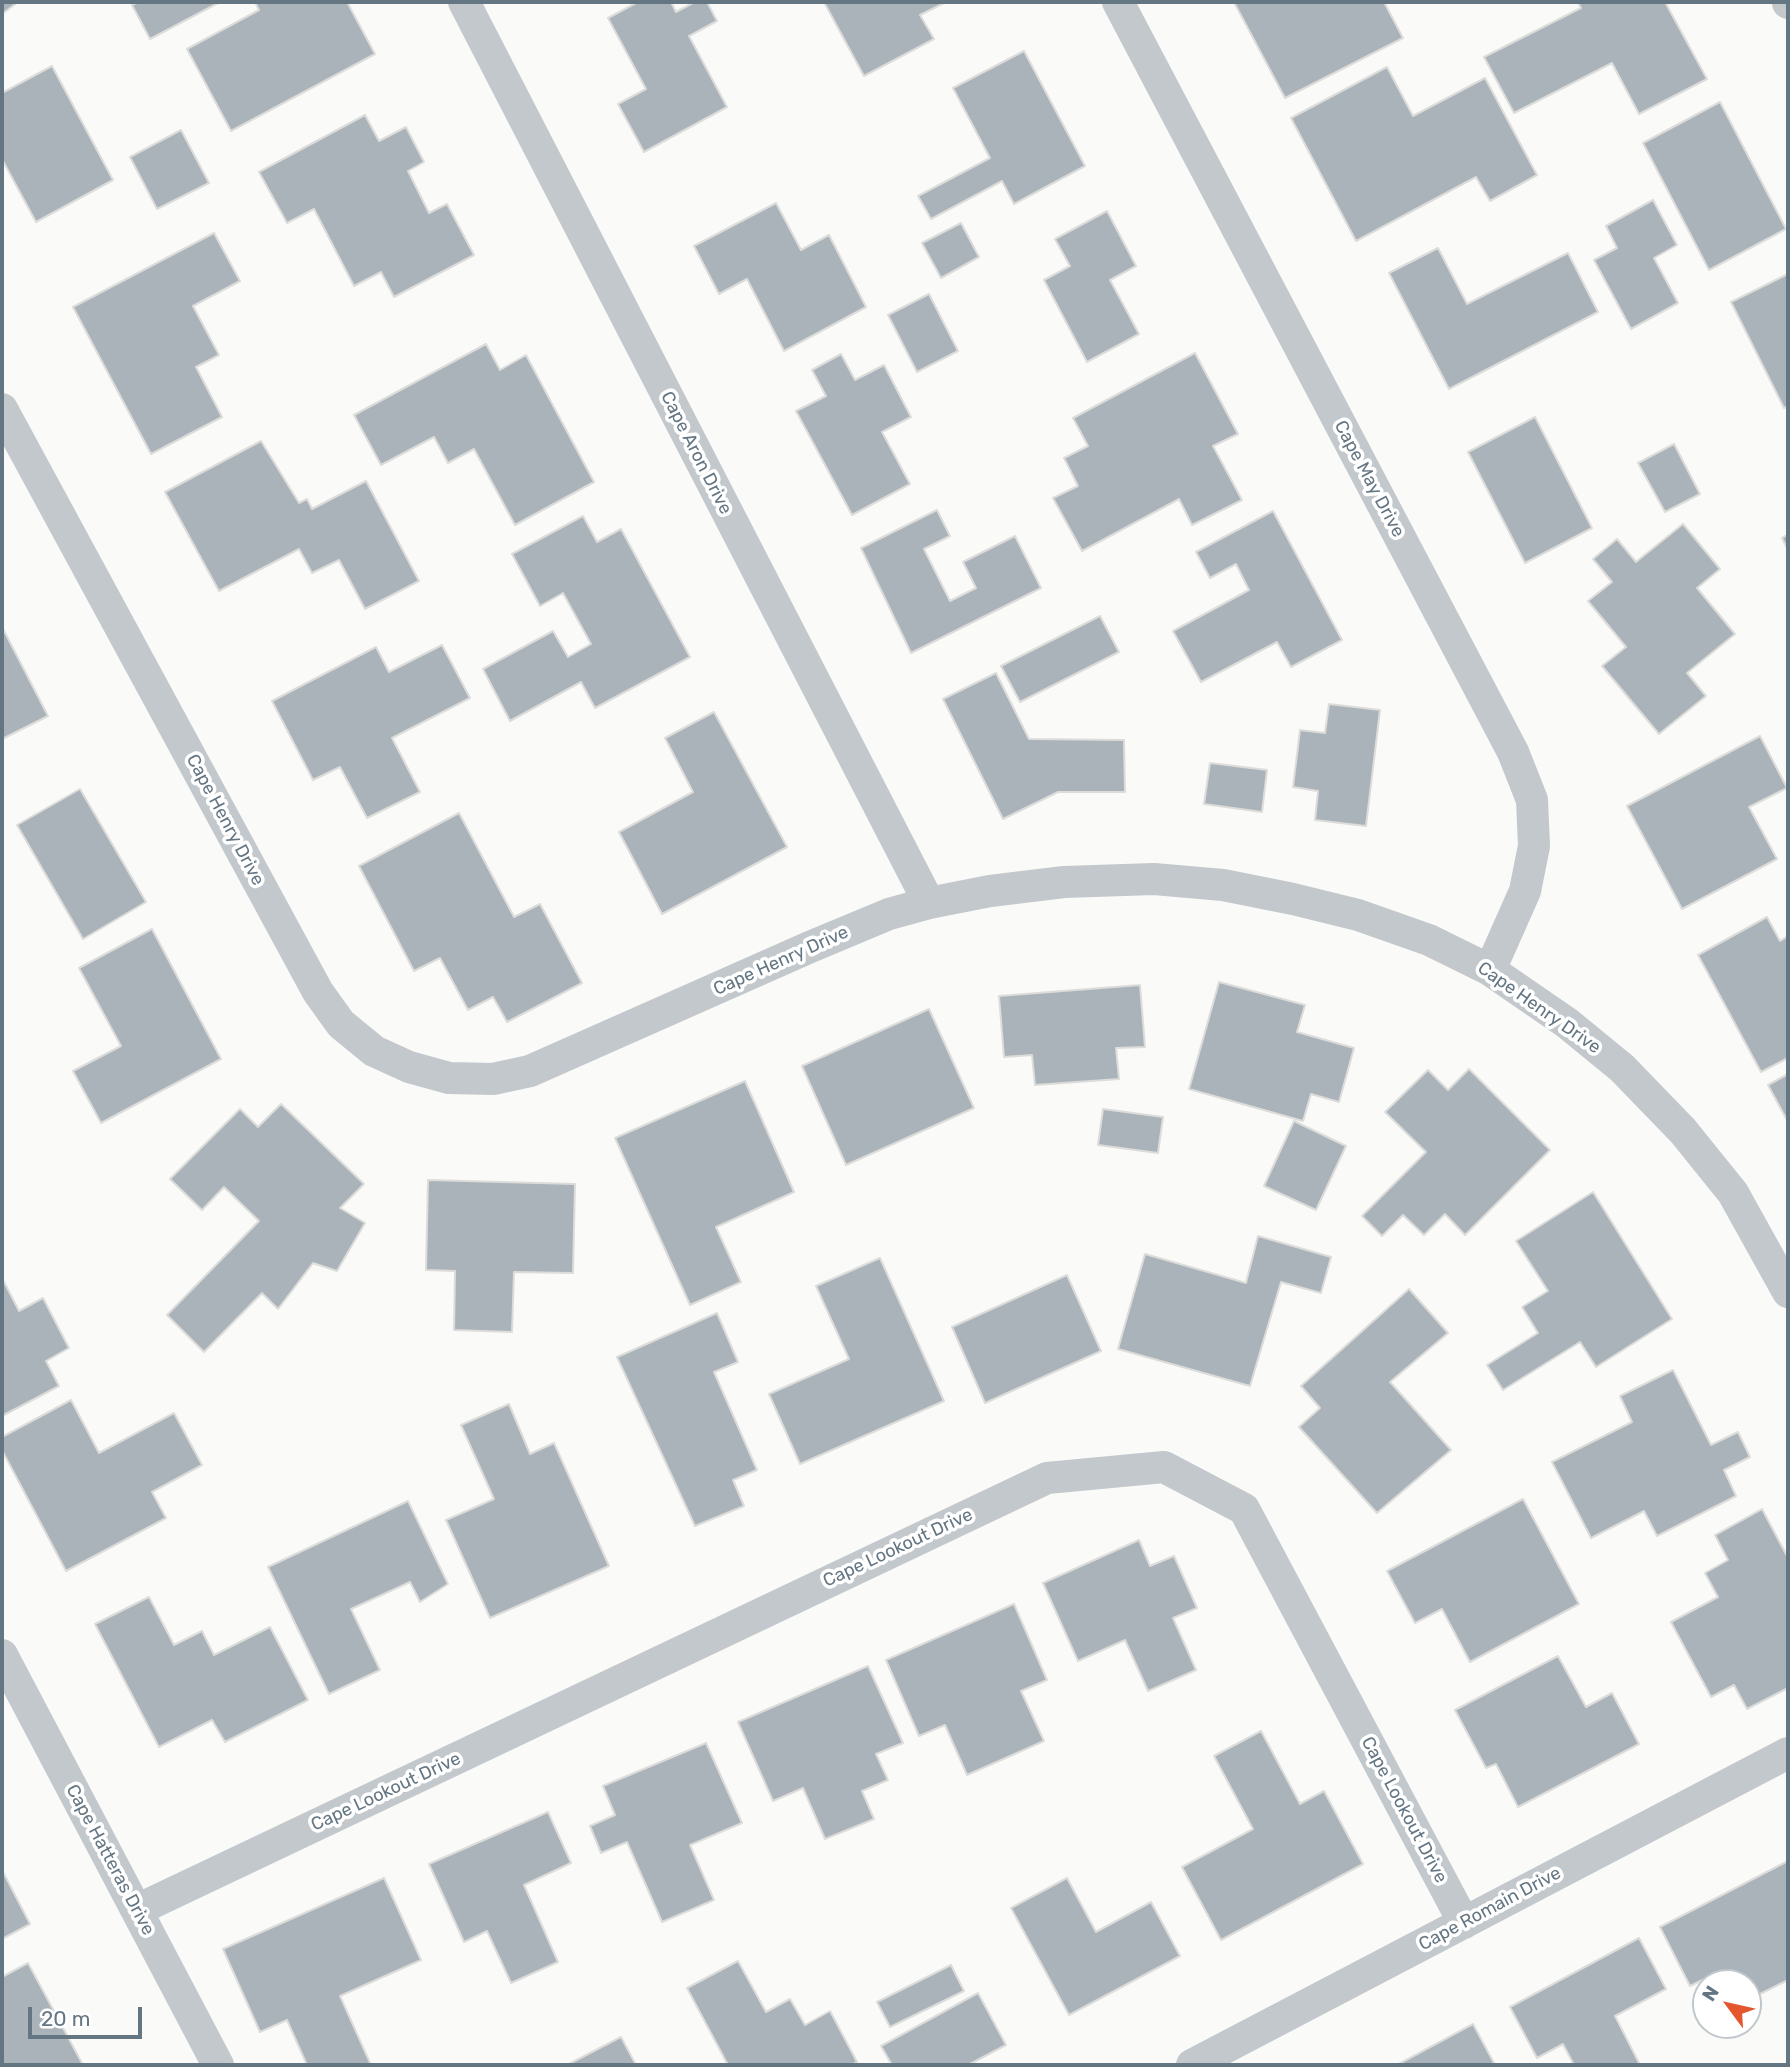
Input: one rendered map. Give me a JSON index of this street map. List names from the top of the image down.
{
  "streets": {
    "street": [
      "Cape Aron Drive",
      "Cape May Drive",
      "Cape Henry Drive",
      "Cape Lookout Drive",
      "Cape Hatteras Drive",
      "Cape Romain Drive"
    ]
  },
  "crossings": [
    ["Cape Aron Drive", "Cape Henry Drive"],
    ["Cape May Drive", "Cape Henry Drive"],
    ["Cape Lookout Drive", "Cape Hatteras Drive"],
    ["Cape Lookout Drive", "Cape Romain Drive"]
  ],
  "scale_bar": "20 m",
  "north": "top left"
}
